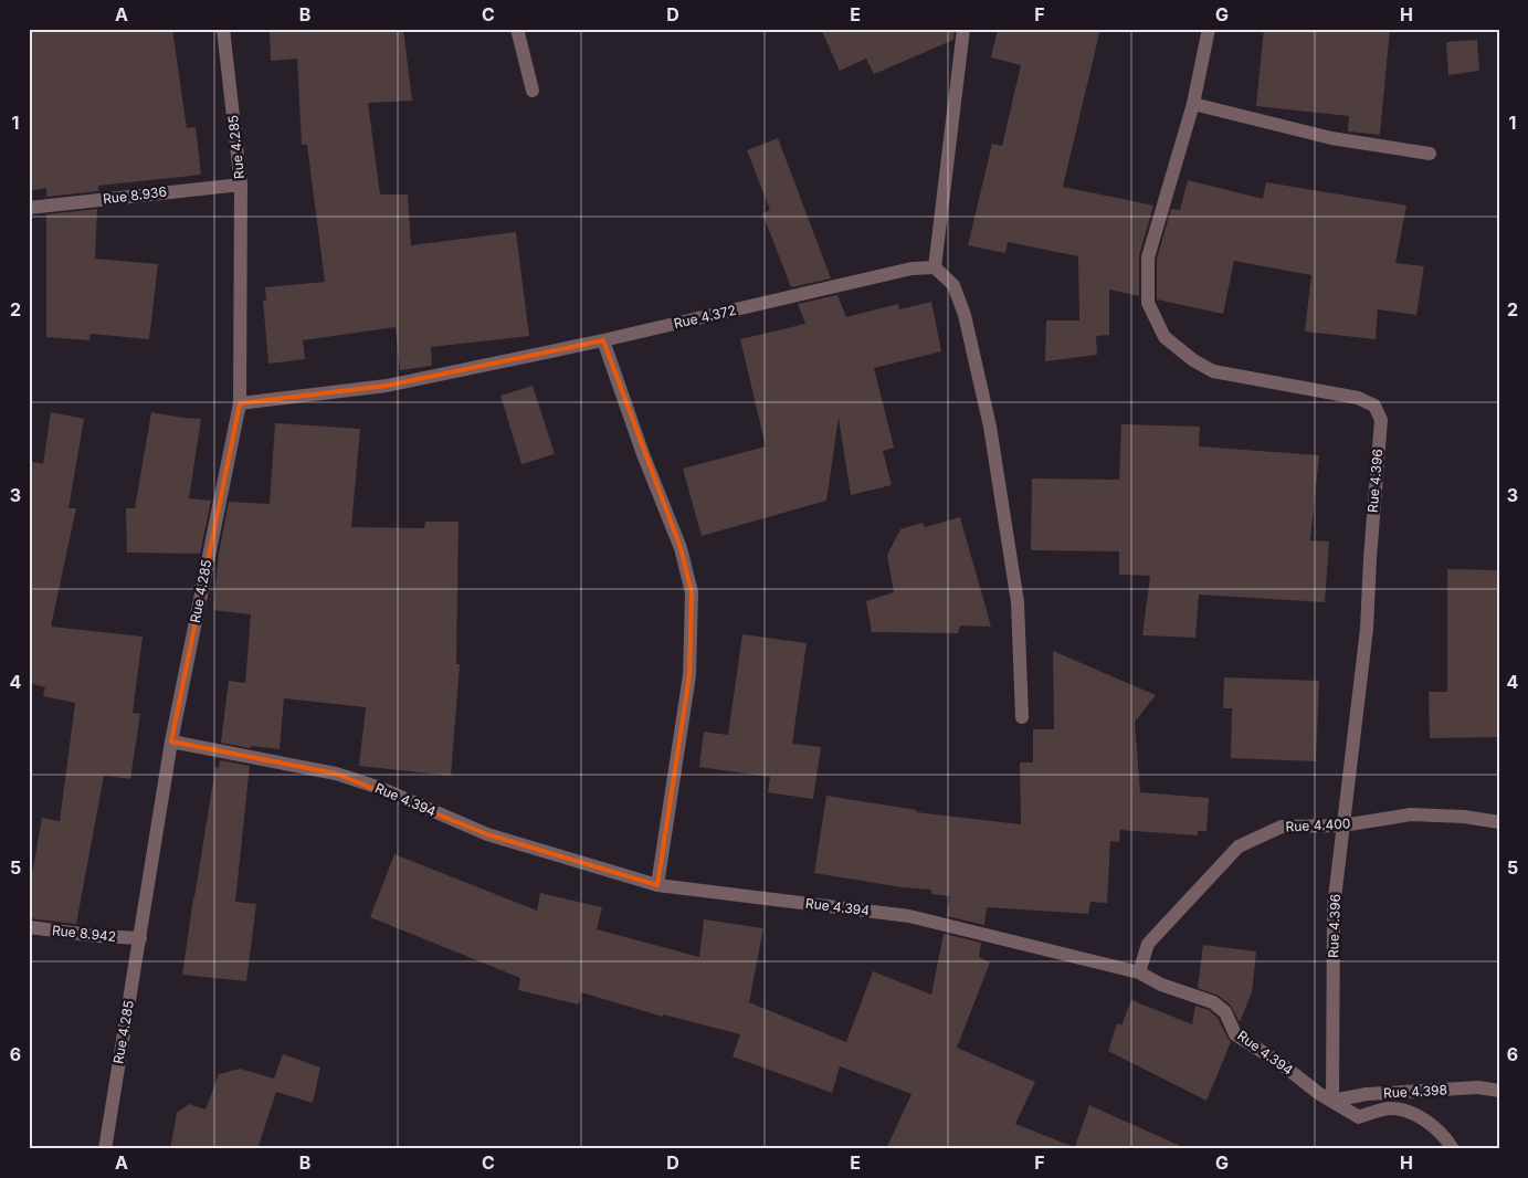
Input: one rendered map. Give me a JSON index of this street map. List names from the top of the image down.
{
  "streets": {
    "street": [
      "Rue 4.285",
      "Rue 8.936",
      "Rue 4.372",
      "Rue 4.396",
      "Rue 4.394",
      "Rue 4.400",
      "Rue 8.942",
      "Rue 4.398"
    ]
  },
  "crossings": [
    ["Rue 4.285", "Rue 8.936"],
    ["Rue 4.285", "Rue 4.372"],
    ["Rue 4.285", "Rue 4.394"],
    ["Rue 4.285", "Rue 8.942"],
    ["Rue 4.396", "Rue 4.394"],
    ["Rue 4.396", "Rue 4.400"],
    ["Rue 4.396", "Rue 4.398"],
    ["Rue 4.394", "Rue 4.400"],
    ["Rue 4.394", "Rue 4.398"]
  ],
  "grid": {
    "columns": [
      "A",
      "B",
      "C",
      "D",
      "E",
      "F",
      "G",
      "H"
    ],
    "rows": [
      "1",
      "2",
      "3",
      "4",
      "5",
      "6"
    ]
  }
}
